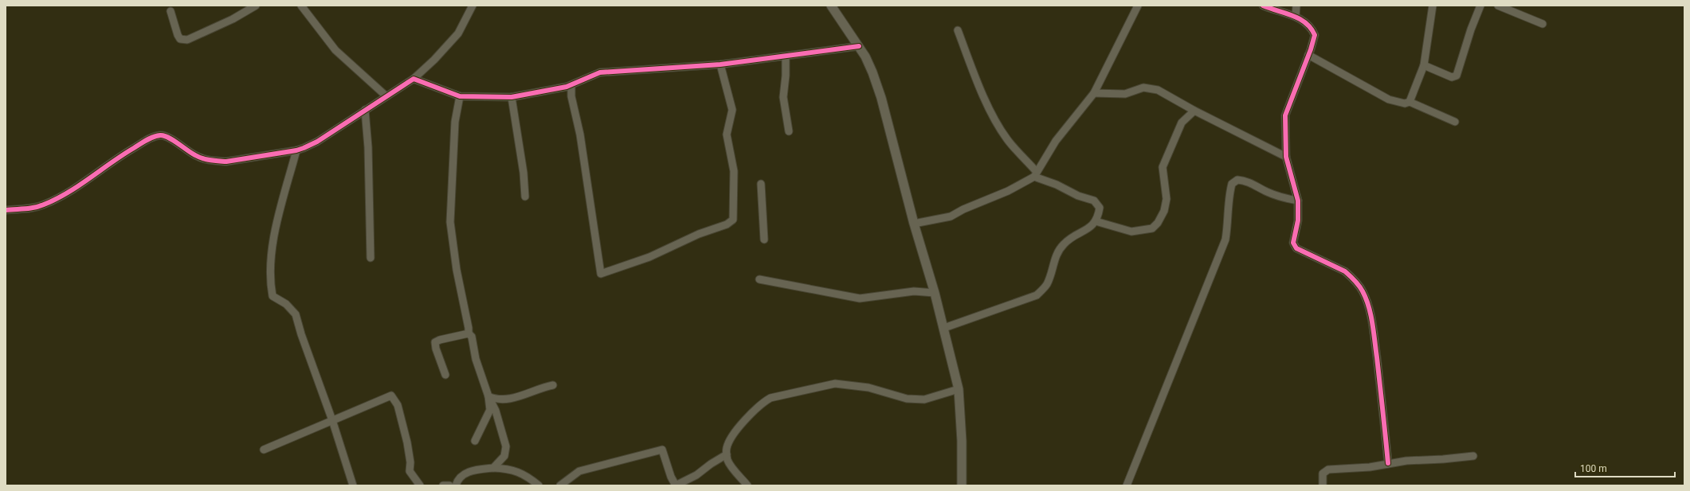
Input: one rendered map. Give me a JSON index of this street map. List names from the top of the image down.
{
  "scale_bar": "100 m"
}
